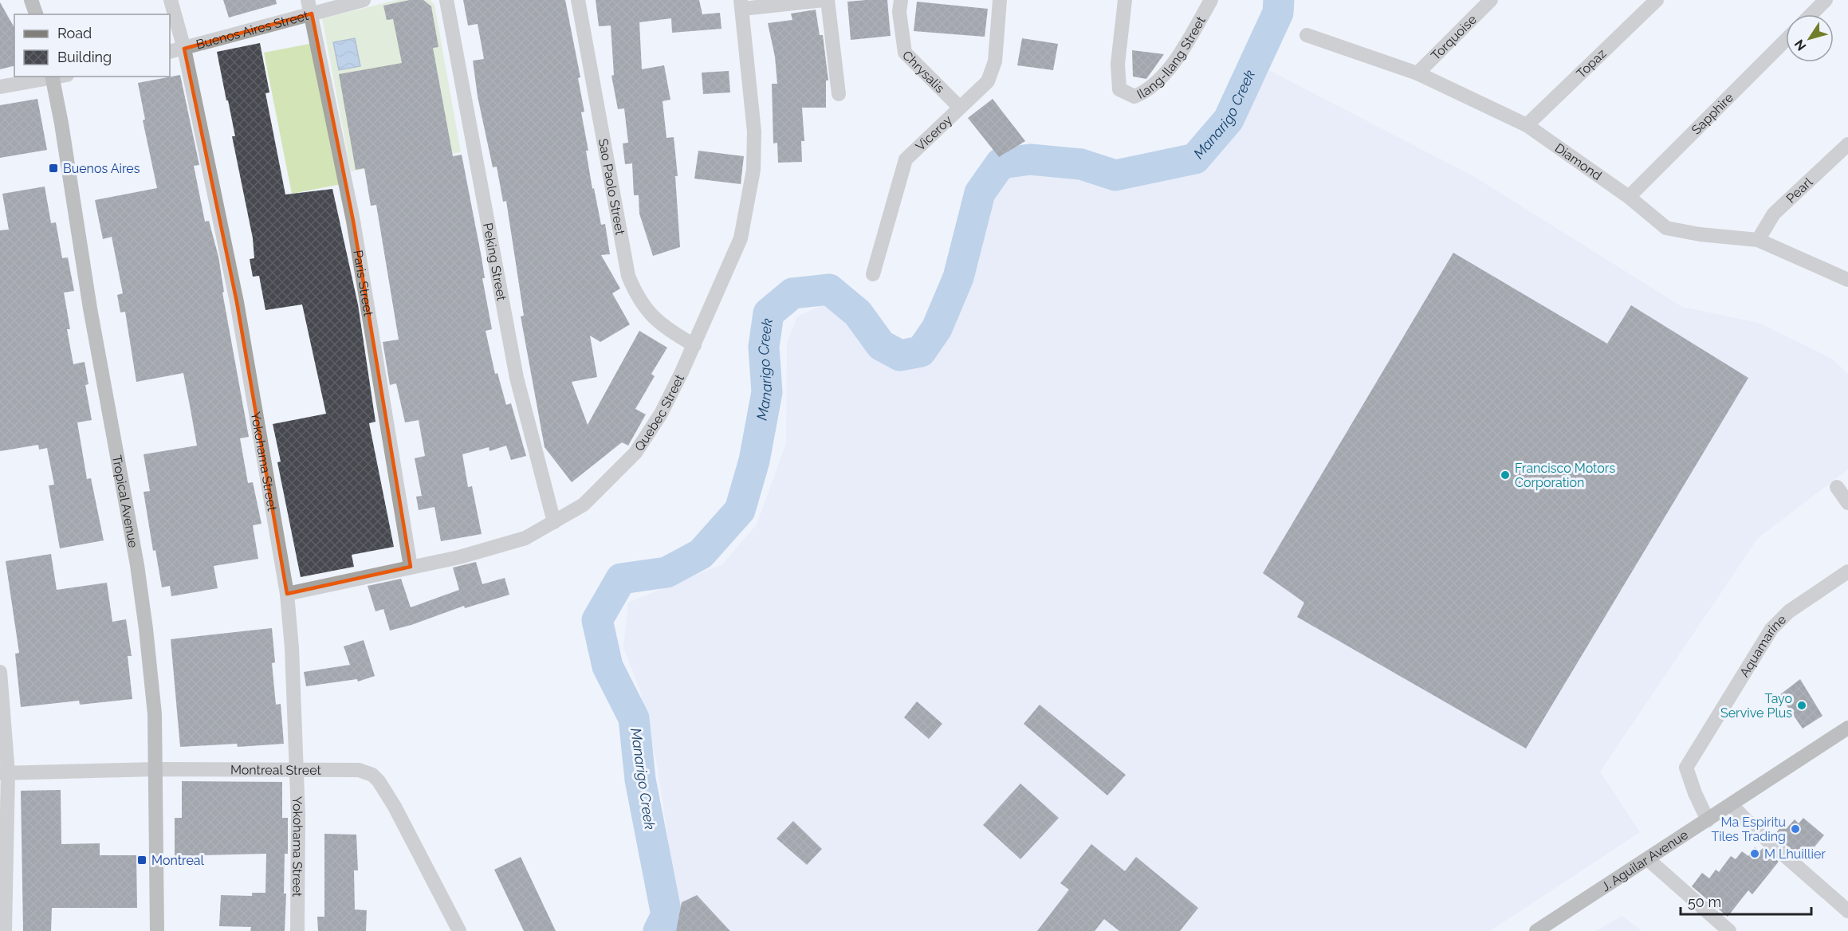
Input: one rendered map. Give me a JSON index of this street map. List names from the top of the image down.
{
  "streets": {
    "street": [
      "Buenos Aires Street",
      "Torquoise",
      "Ilang-Ilang Street",
      "Topaz",
      "Chrysalis",
      "Sapphire",
      "Viceroy",
      "Diamond",
      "Sao Paolo Street",
      "Pearl",
      "Peking Street",
      "Paris Street",
      "Quebec Street",
      "Yokohama Street",
      "Tropical Avenue",
      "Aquamarine",
      "Montreal Street",
      "J. Aguilar Avenue"
    ]
  },
  "crossings": [
    ["Buenos Aires Street", "Paris Street"],
    ["Buenos Aires Street", "Yokohama Street"],
    ["Torquoise", "Diamond"],
    ["Topaz", "Diamond"],
    ["Chrysalis", "Viceroy"],
    ["Sapphire", "Diamond"],
    ["Diamond", "Pearl"],
    ["Sao Paolo Street", "Quebec Street"],
    ["Peking Street", "Quebec Street"],
    ["Paris Street", "Quebec Street"],
    ["Quebec Street", "Yokohama Street"],
    ["Yokohama Street", "Montreal Street"],
    ["Tropical Avenue", "Montreal Street"],
    ["Aquamarine", "J. Aguilar Avenue"]
  ],
  "water": ["Manarigo Creek"],
  "places": {
    "transit": ["Buenos Aires", "Montreal"],
    "other": [
      "Francisco Motors Corporation",
      "Tayo Servive Plus",
      "Ma Espiritu Tiles Trading",
      "M Lhuillier"
    ]
  },
  "legend": ["Road", "Building"],
  "scale_bar": "50 m",
  "north": "bottom left"
}
